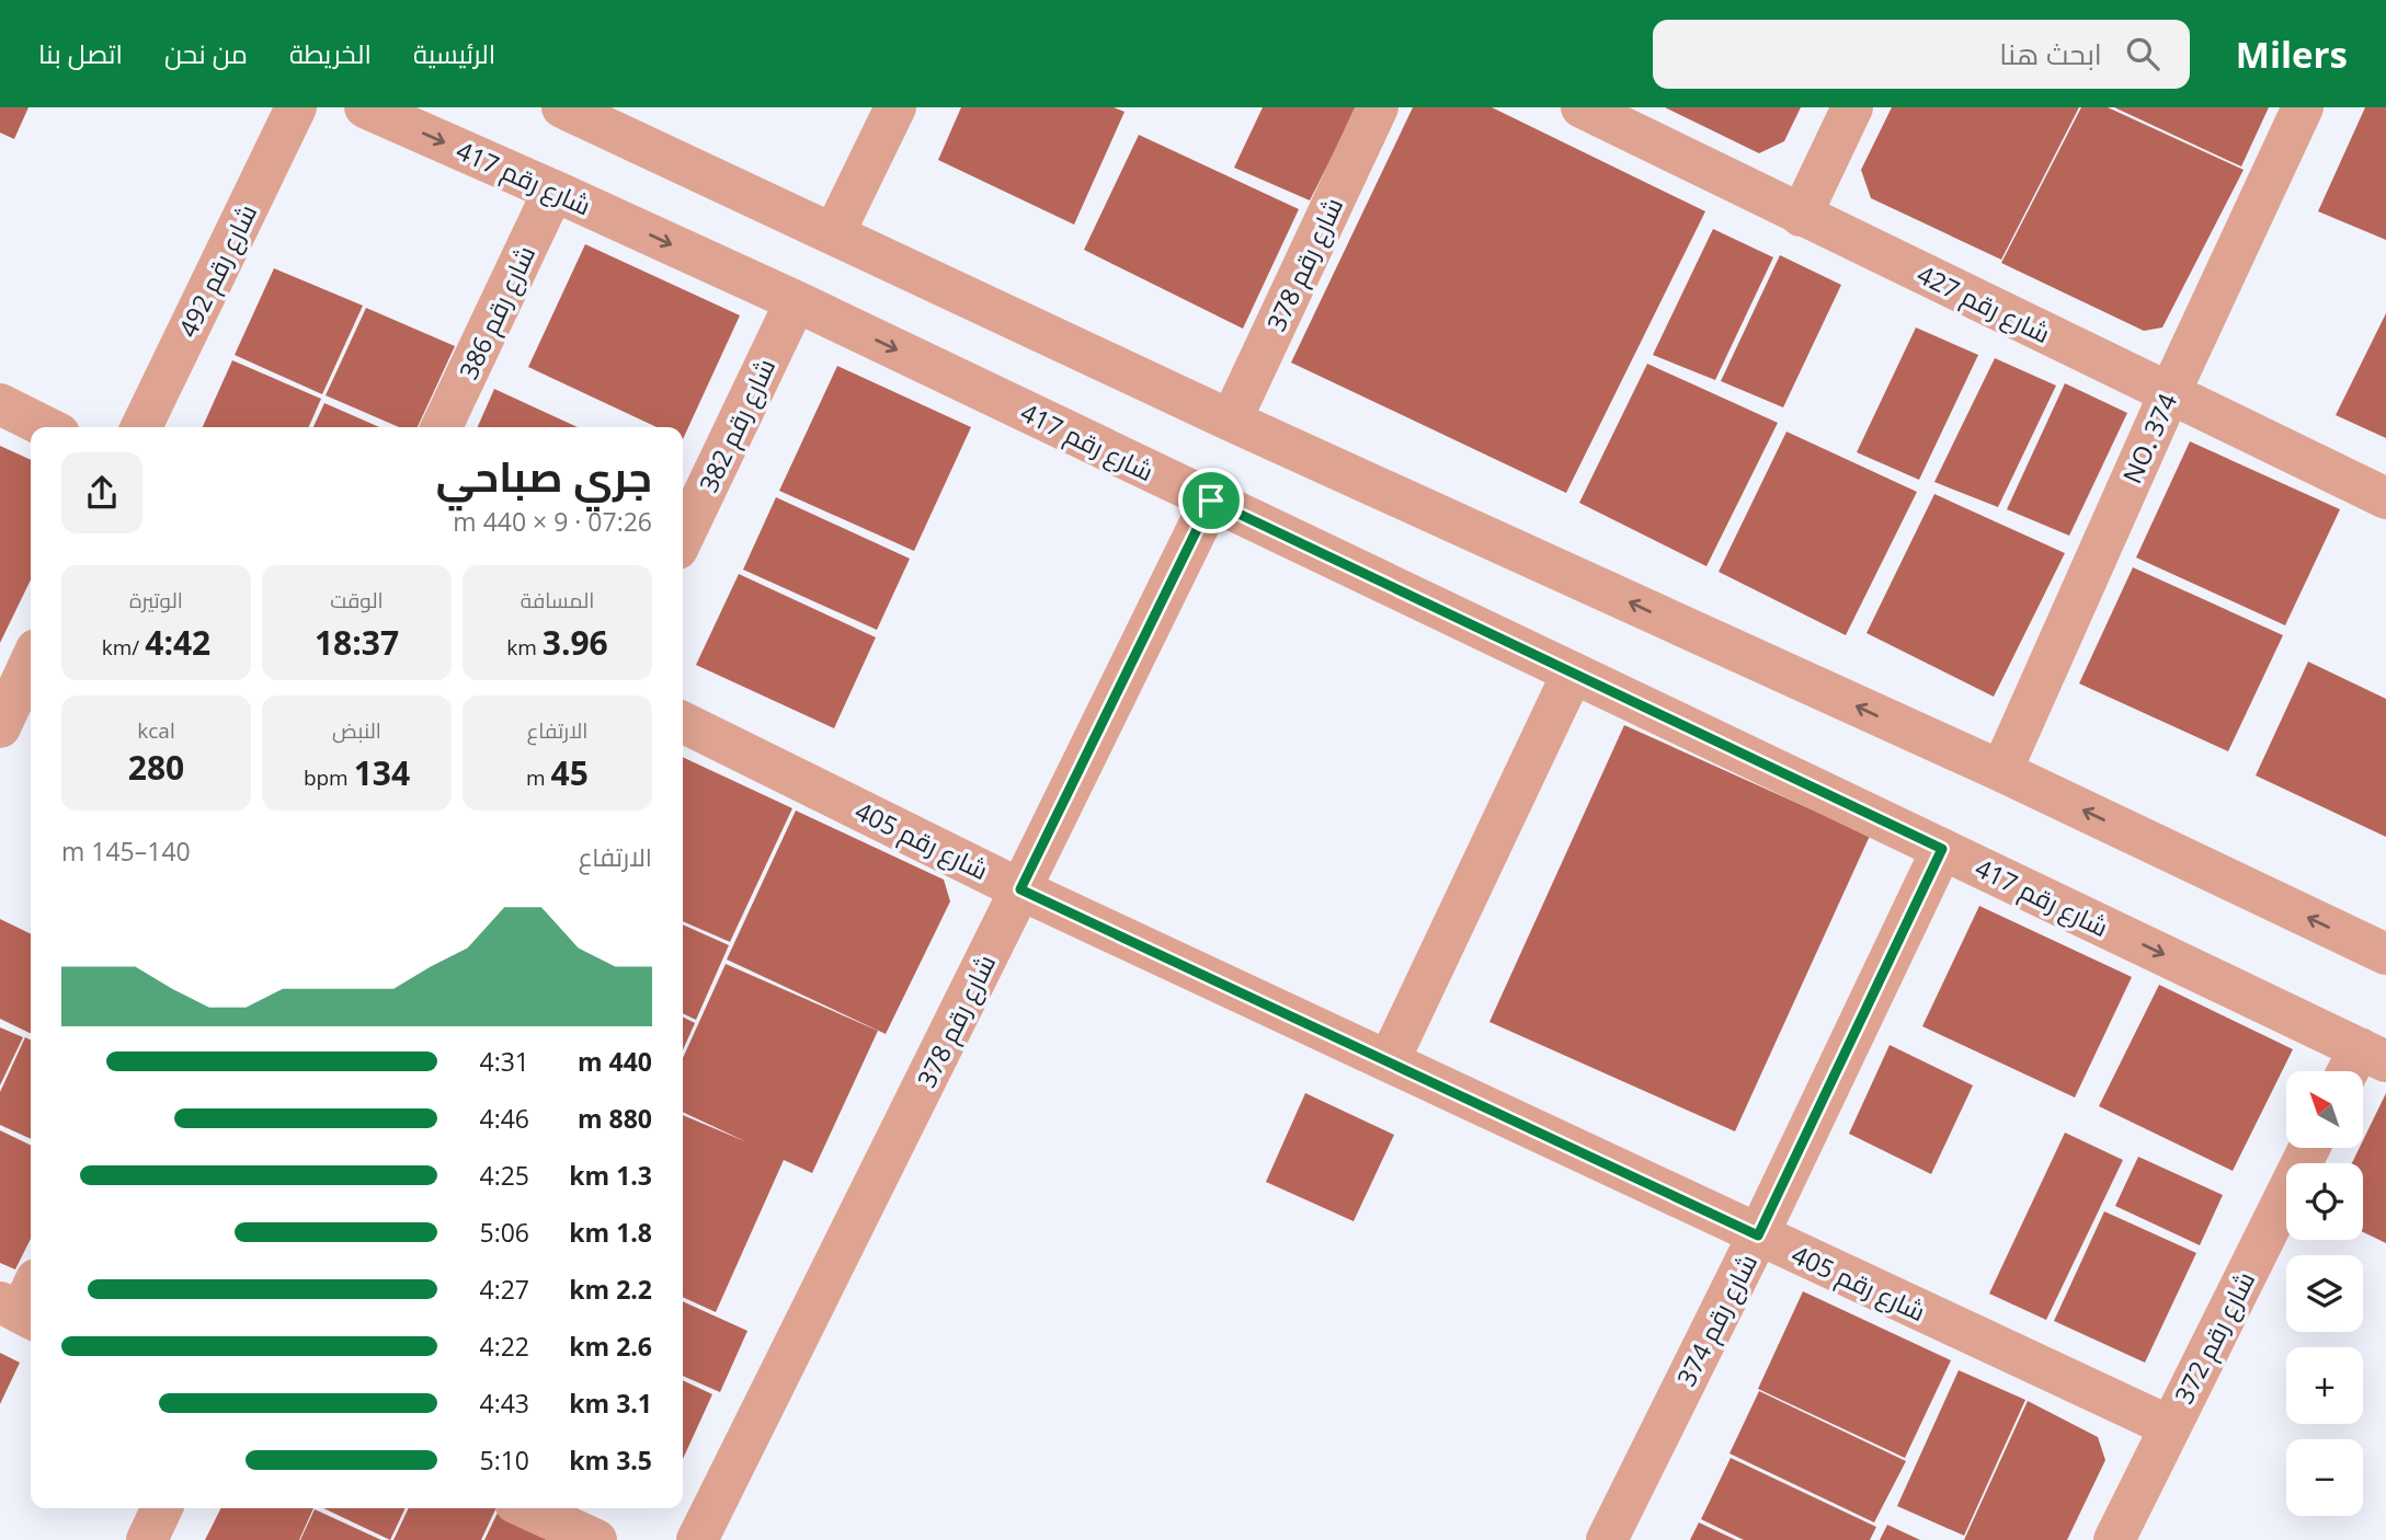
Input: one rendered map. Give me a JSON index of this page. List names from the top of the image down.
{
  "streets": {
    "street": [
      "شارع رقم 417",
      "شارع رقم 378",
      "شارع رقم 492",
      "شارع رقم 427",
      "شارع رقم 386",
      "شارع رقم 382",
      "NO. 374",
      "شارع رقم 405",
      "شارع رقم 374",
      "شارع رقم 372"
    ]
  },
  "crossings": [
    ["شارع رقم 417", "شارع رقم 378"],
    ["شارع رقم 417", "شارع رقم 386"],
    ["شارع رقم 417", "شارع رقم 382"],
    ["شارع رقم 417", "شارع رقم 374"],
    ["شارع رقم 378", "شارع رقم 405"],
    ["شارع رقم 427", "NO. 374"],
    ["شارع رقم 405", "شارع رقم 374"],
    ["شارع رقم 405", "شارع رقم 372"]
  ],
  "north": "top left",
  "page": {
    "header": "Milers",
    "search": "ابحث هنا",
    "nav": [
      "الرئيسية",
      "الخريطة",
      "من نحن",
      "اتصل بنا"
    ],
    "heading": ["جري صباحي", "07:26 · 9 × 440 m"],
    "stats": [
      ["المسافة", "3.96 km"],
      ["الوقت", "18:37"],
      ["الوتيرة", "4:42 /km"],
      ["الارتفاع", "45 m"],
      ["النبض", "134 bpm"],
      ["kcal", "280"]
    ],
    "chart": ["الارتفاع", "140–145 m"],
    "list": [
      {
        "name": "440 m",
        "note": "4:31"
      },
      {
        "name": "880 m",
        "note": "4:46"
      },
      {
        "name": "1.3 km",
        "note": "4:25"
      },
      {
        "name": "1.8 km",
        "note": "5:06"
      },
      {
        "name": "2.2 km",
        "note": "4:27"
      },
      {
        "name": "2.6 km",
        "note": "4:22"
      },
      {
        "name": "3.1 km",
        "note": "4:43"
      },
      {
        "name": "3.5 km",
        "note": "5:10"
      }
    ],
    "map_buttons": ["+", "−"]
  }
}
